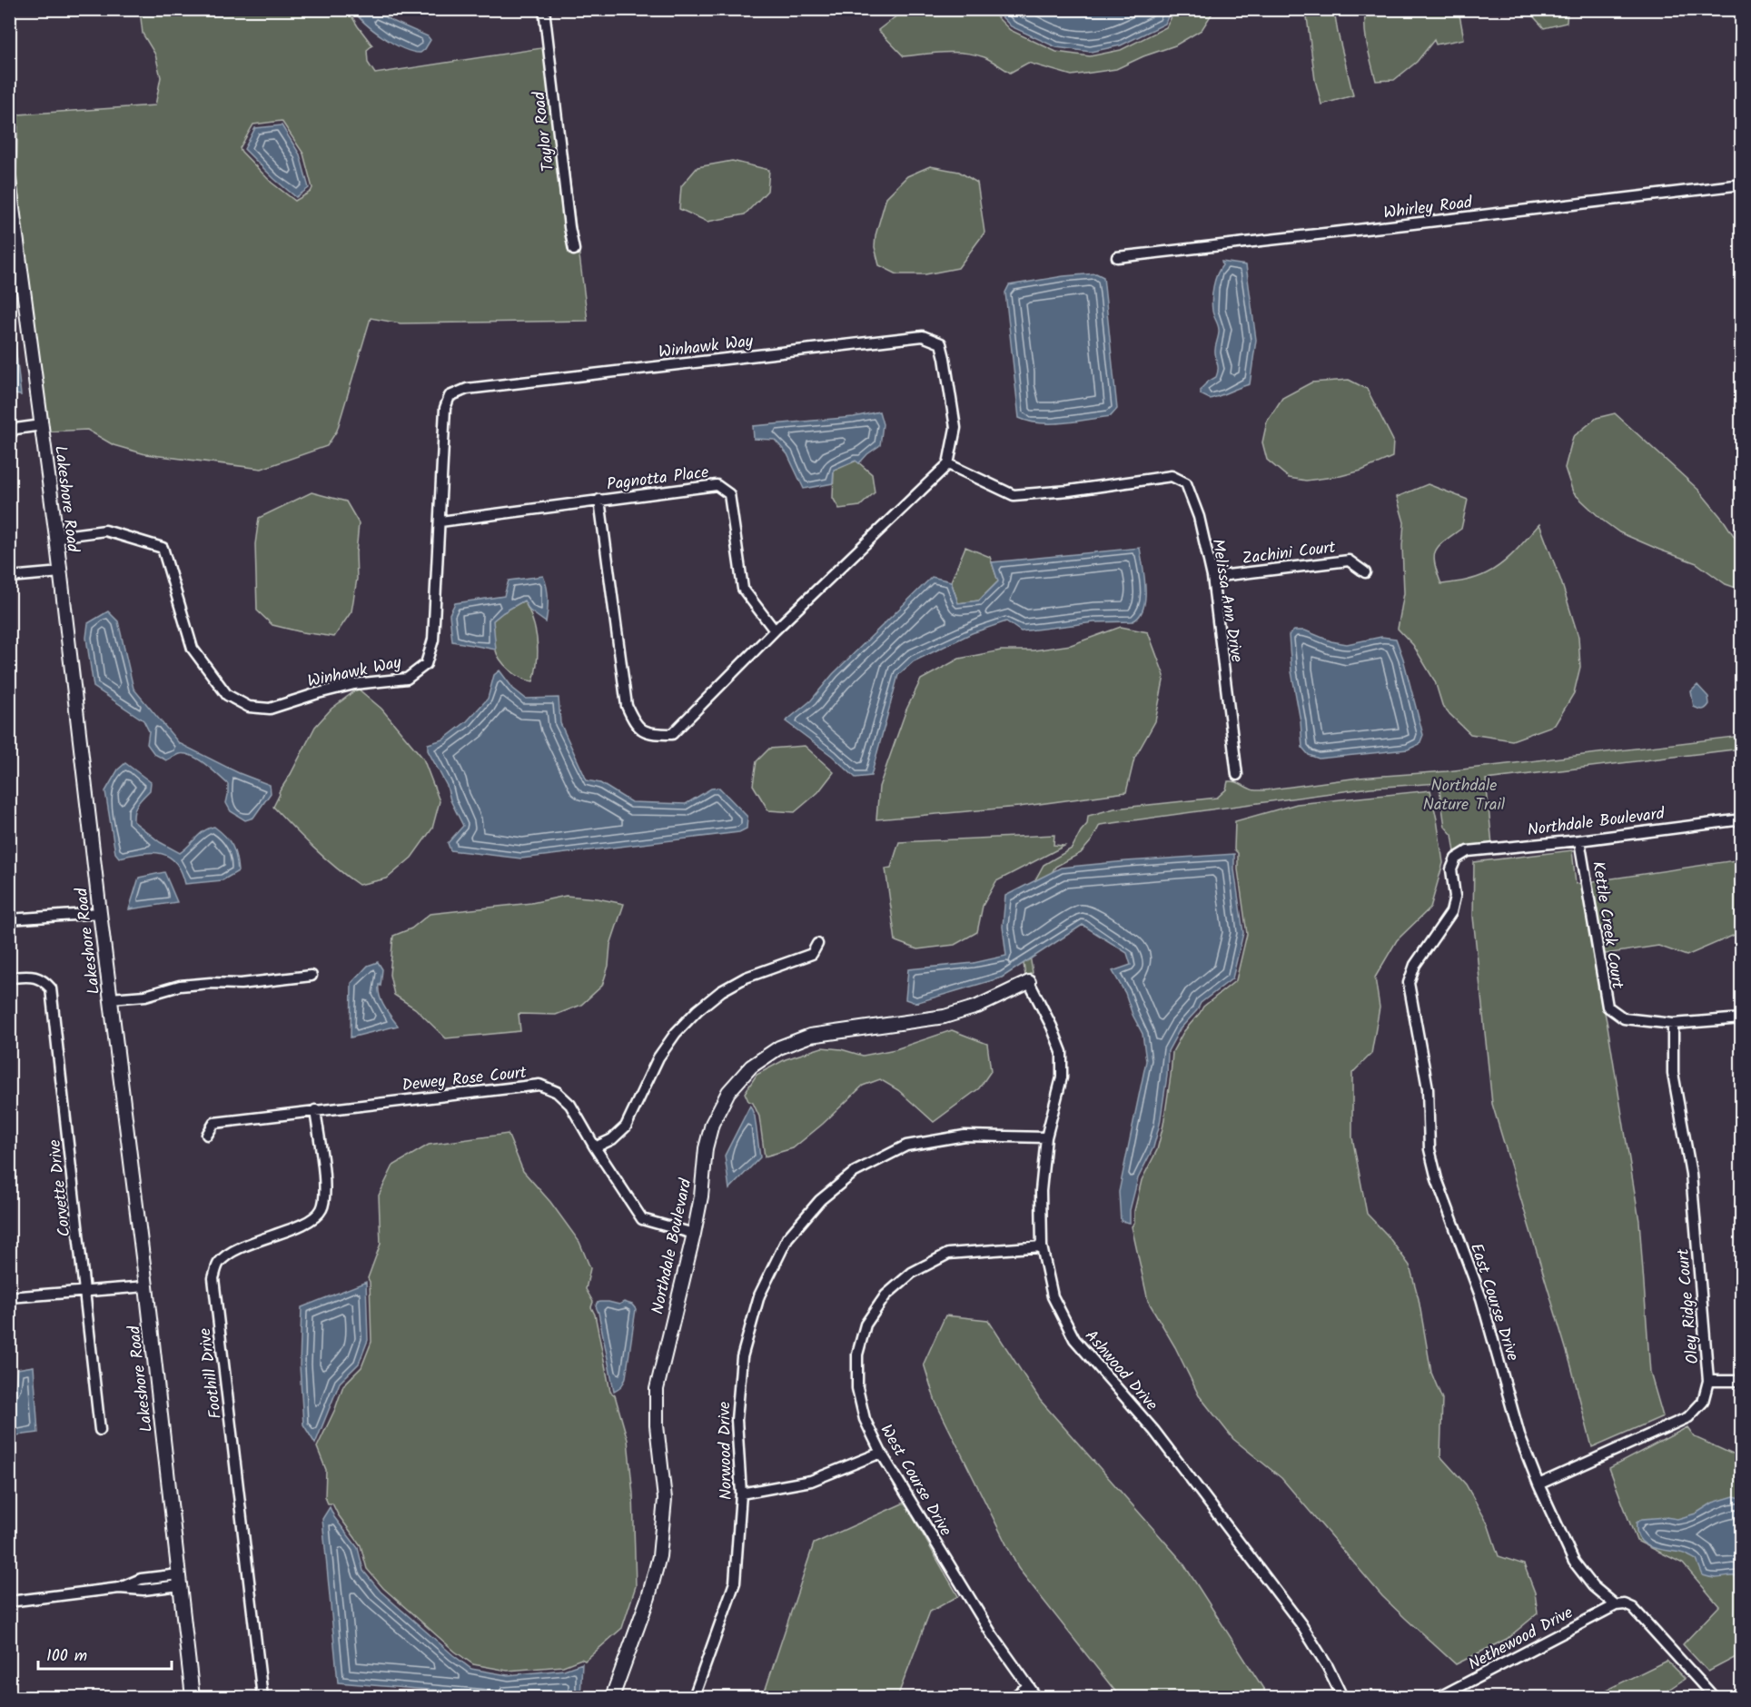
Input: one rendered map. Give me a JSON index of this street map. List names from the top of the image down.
{
  "streets": {
    "street": [
      "Taylor Road",
      "Whirley Road",
      "Winhawk Way",
      "Pagnotta Place",
      "Lakeshore Road",
      "Zachini Court",
      "Melissa Ann Drive",
      "Northdale Boulevard",
      "Kettle Creek Court",
      "Dewey Rose Court",
      "Corvette Drive",
      "East Course Drive",
      "Oley Ridge Court",
      "Ashwood Drive",
      "Foothill Drive",
      "Norwood Drive",
      "West Course Drive",
      "Nethewood Drive"
    ]
  },
  "crossings": [
    ["Winhawk Way", "Pagnotta Place"],
    ["Winhawk Way", "Lakeshore Road"],
    ["Winhawk Way", "Melissa Ann Drive"],
    ["Zachini Court", "Melissa Ann Drive"],
    ["Northdale Boulevard", "Kettle Creek Court"],
    ["Northdale Boulevard", "Dewey Rose Court"],
    ["Northdale Boulevard", "East Course Drive"],
    ["Northdale Boulevard", "Ashwood Drive"],
    ["Kettle Creek Court", "Oley Ridge Court"],
    ["Dewey Rose Court", "Foothill Drive"],
    ["East Course Drive", "Oley Ridge Court"],
    ["East Course Drive", "Nethewood Drive"],
    ["Ashwood Drive", "Norwood Drive"],
    ["Ashwood Drive", "West Course Drive"]
  ],
  "parks": ["Northdale Nature Trail"],
  "scale_bar": "100 m"
}
